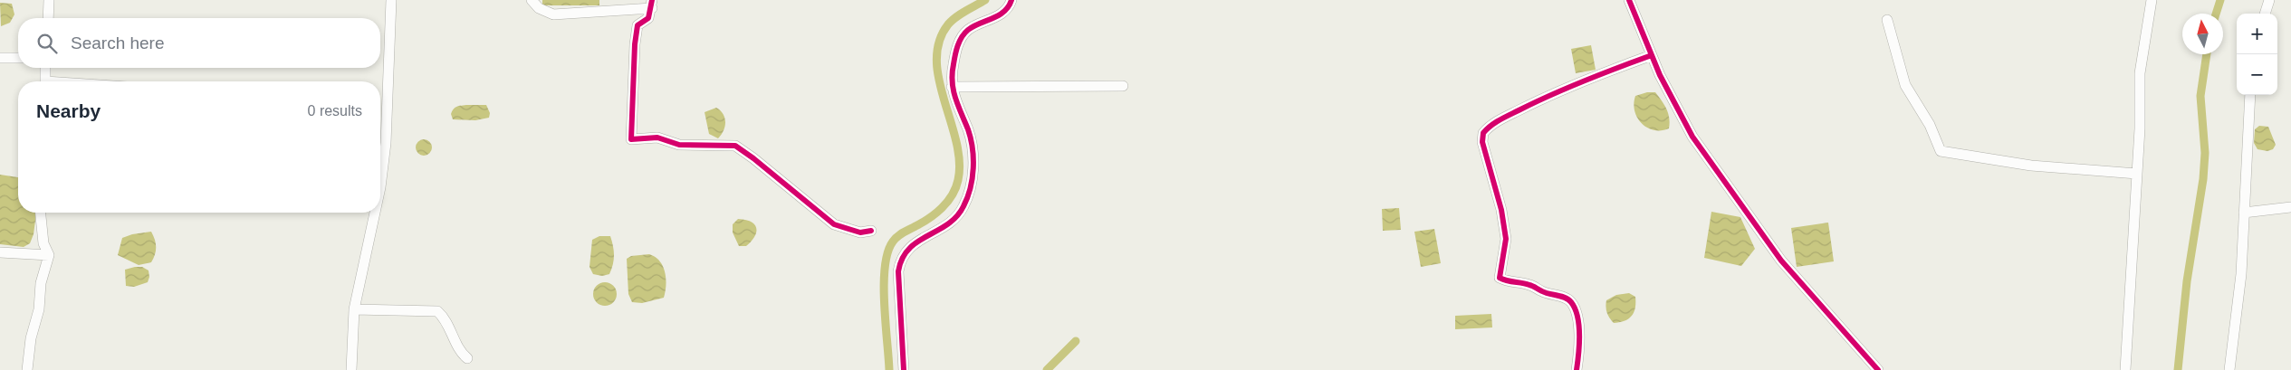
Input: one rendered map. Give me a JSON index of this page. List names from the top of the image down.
{
  "north": "top",
  "page": {
    "map_buttons": ["+", "−"],
    "search": "Search here",
    "heading": ["Nearby", "0 results"]
  }
}
